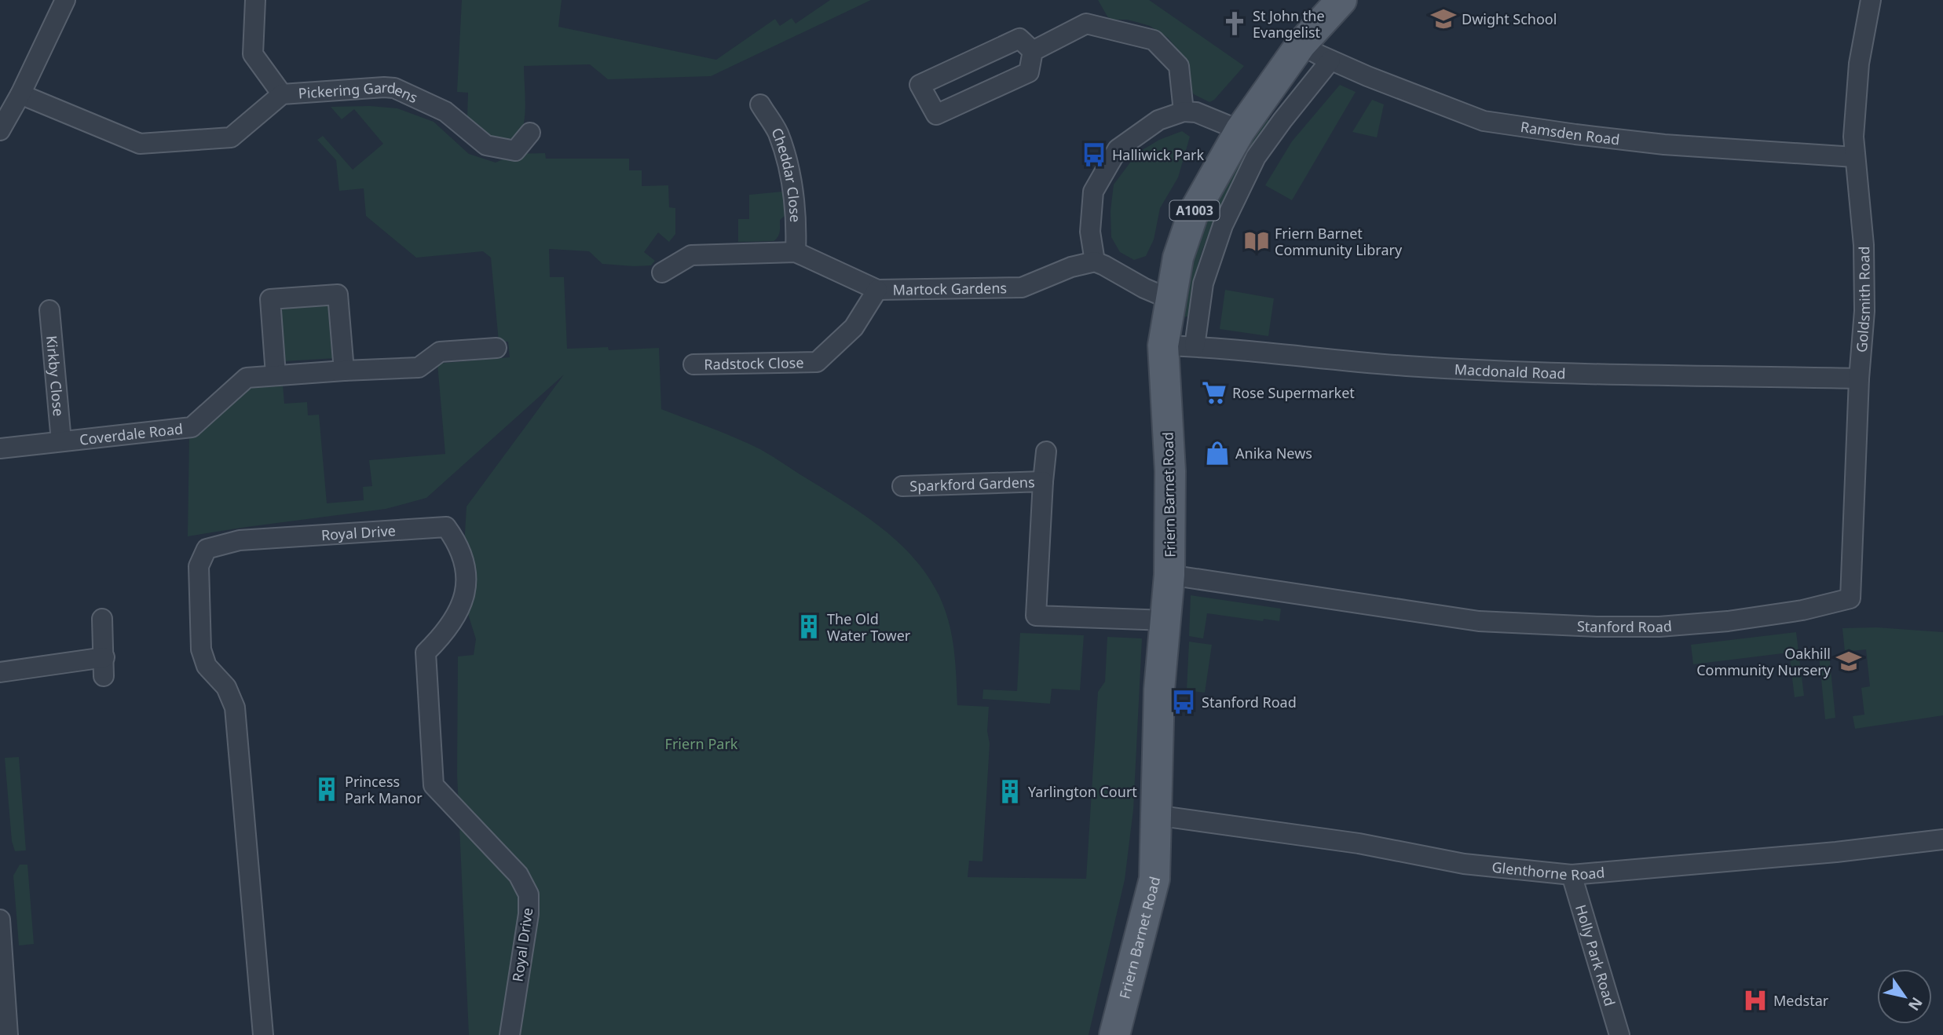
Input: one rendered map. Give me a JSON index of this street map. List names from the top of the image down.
{
  "streets": {
    "main road": ["A1003", "Friern Barnet Road"],
    "street": [
      "Pickering Gardens",
      "Ramsden Road",
      "Cheddar Close",
      "Martock Gardens",
      "Goldsmith Road",
      "Radstock Close",
      "Macdonald Road",
      "Kirkby Close",
      "Coverdale Road",
      "Sparkford Gardens",
      "Royal Drive",
      "Stanford Road",
      "Glenthorne Road",
      "Holly Park Road"
    ]
  },
  "crossings": [
    ["Ramsden Road", "Goldsmith Road"],
    ["Ramsden Road", "Friern Barnet Road"],
    ["Cheddar Close", "Martock Gardens"],
    ["Martock Gardens", "Radstock Close"],
    ["Goldsmith Road", "Macdonald Road"],
    ["Goldsmith Road", "Stanford Road"],
    ["Macdonald Road", "Friern Barnet Road"],
    ["Kirkby Close", "Coverdale Road"],
    ["Sparkford Gardens", "Friern Barnet Road"],
    ["Friern Barnet Road", "Stanford Road"],
    ["Friern Barnet Road", "Glenthorne Road"],
    ["Glenthorne Road", "Holly Park Road"]
  ],
  "parks": ["Friern Park"],
  "places": {
    "school or university": ["Dwight School", "Oakhill Community Nursery"],
    "church": ["St John the Evangelist"],
    "bus stop": ["Halliwick Park", "Stanford Road"],
    "library": ["Friern Barnet Community Library"],
    "supermarket": ["Rose Supermarket"],
    "shop": ["Anika News"],
    "building": ["The Old Water Tower", "Princess Park Manor", "Yarlington Court"],
    "hospital": ["Medstar"]
  },
  "north": "bottom right"
}
